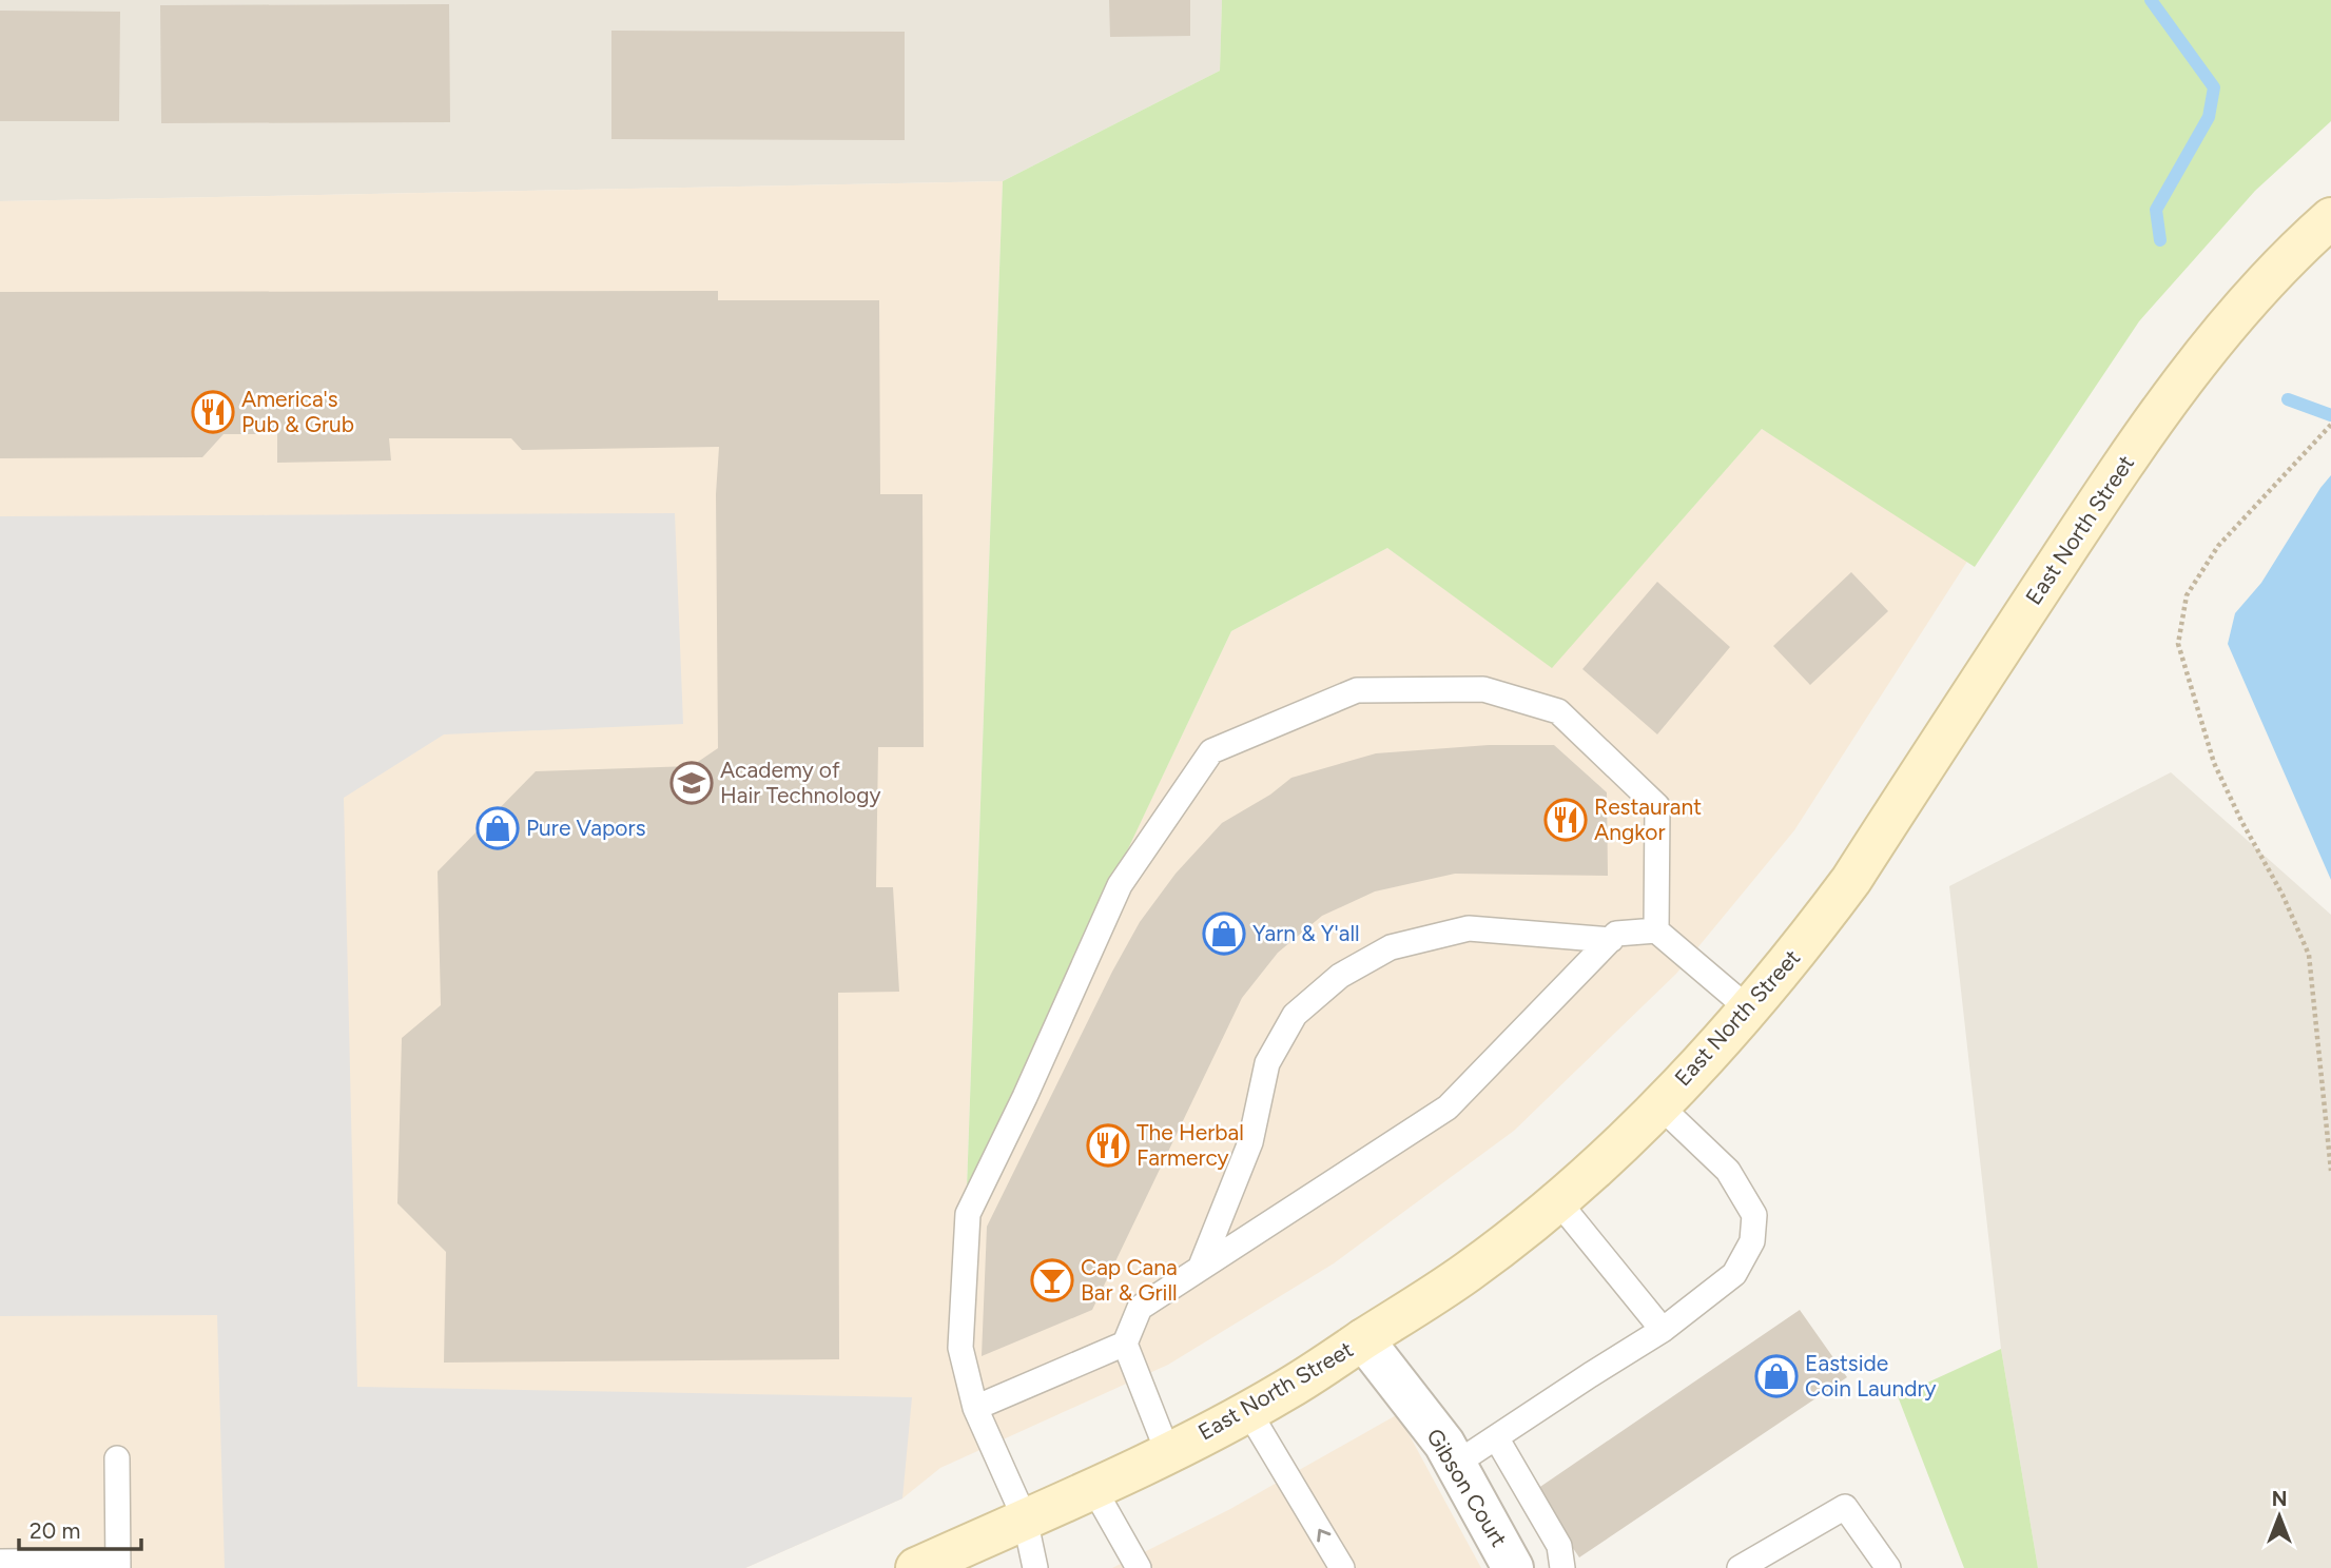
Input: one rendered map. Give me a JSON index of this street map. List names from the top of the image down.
{
  "streets": {
    "main road": ["East North Street"],
    "street": ["Gibson Court"]
  },
  "crossings": [
    ["East North Street", "Gibson Court"]
  ],
  "places": {
    "restaurant": ["America's Pub & Grub", "Restaurant Angkor", "The Herbal Farmercy"],
    "school or university": ["Academy of Hair Technology"],
    "shop": ["Pure Vapors", "Yarn & Y'all", "Eastside Coin Laundry"],
    "bar": ["Cap Cana Bar & Grill"]
  },
  "scale_bar": "20 m",
  "north": "top"
}
